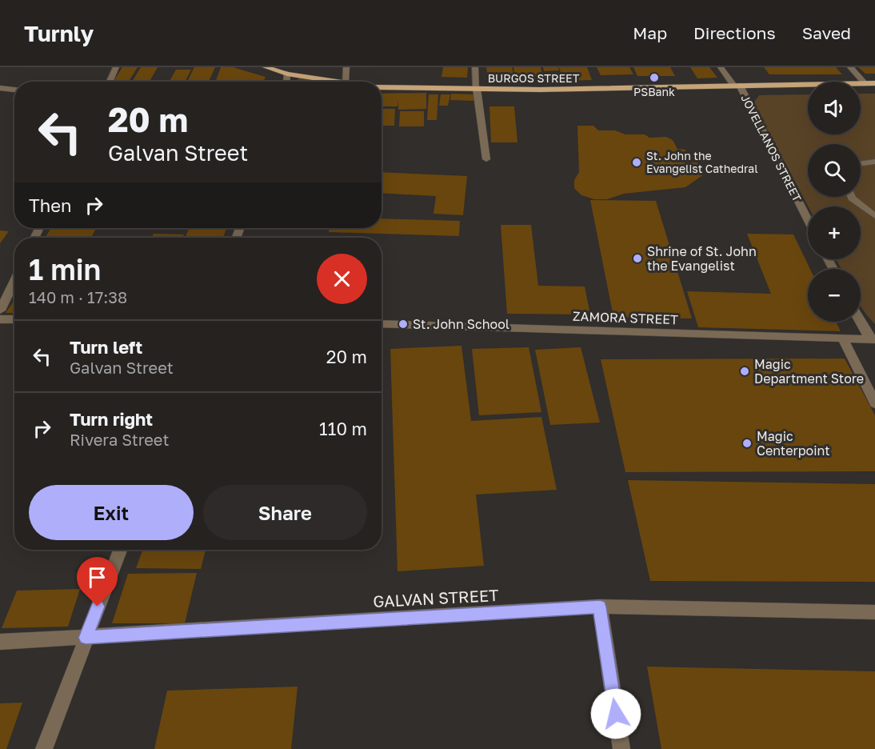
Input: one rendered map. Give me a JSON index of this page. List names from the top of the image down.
{
  "streets": {
    "main road": ["BURGOS STREET"],
    "street": ["JOVELLANOS STREET", "ZAMORA STREET", "GALVAN STREET"]
  },
  "crossings": [
    ["BURGOS STREET", "JOVELLANOS STREET"]
  ],
  "places": [
    "PSBank",
    "St. John the Evangelist Cathedral",
    "Shrine of St. John the Evangelist",
    "St. John School",
    "Magic Department Store",
    "Magic Centerpoint"
  ],
  "page": {
    "header": "Turnly",
    "nav": ["Map", "Directions", "Saved"],
    "map_buttons": ["+", "−"],
    "turn": ["20 m", "Galvan Street"],
    "then": "Then",
    "heading": ["1 min", "140 m · 17:38"],
    "list": [
      {
        "name": "Turn left",
        "note": "Galvan Street",
        "value": "20 m"
      },
      {
        "name": "Turn right",
        "note": "Rivera Street",
        "value": "110 m"
      }
    ],
    "buttons": ["Exit", "Share"]
  }
}
